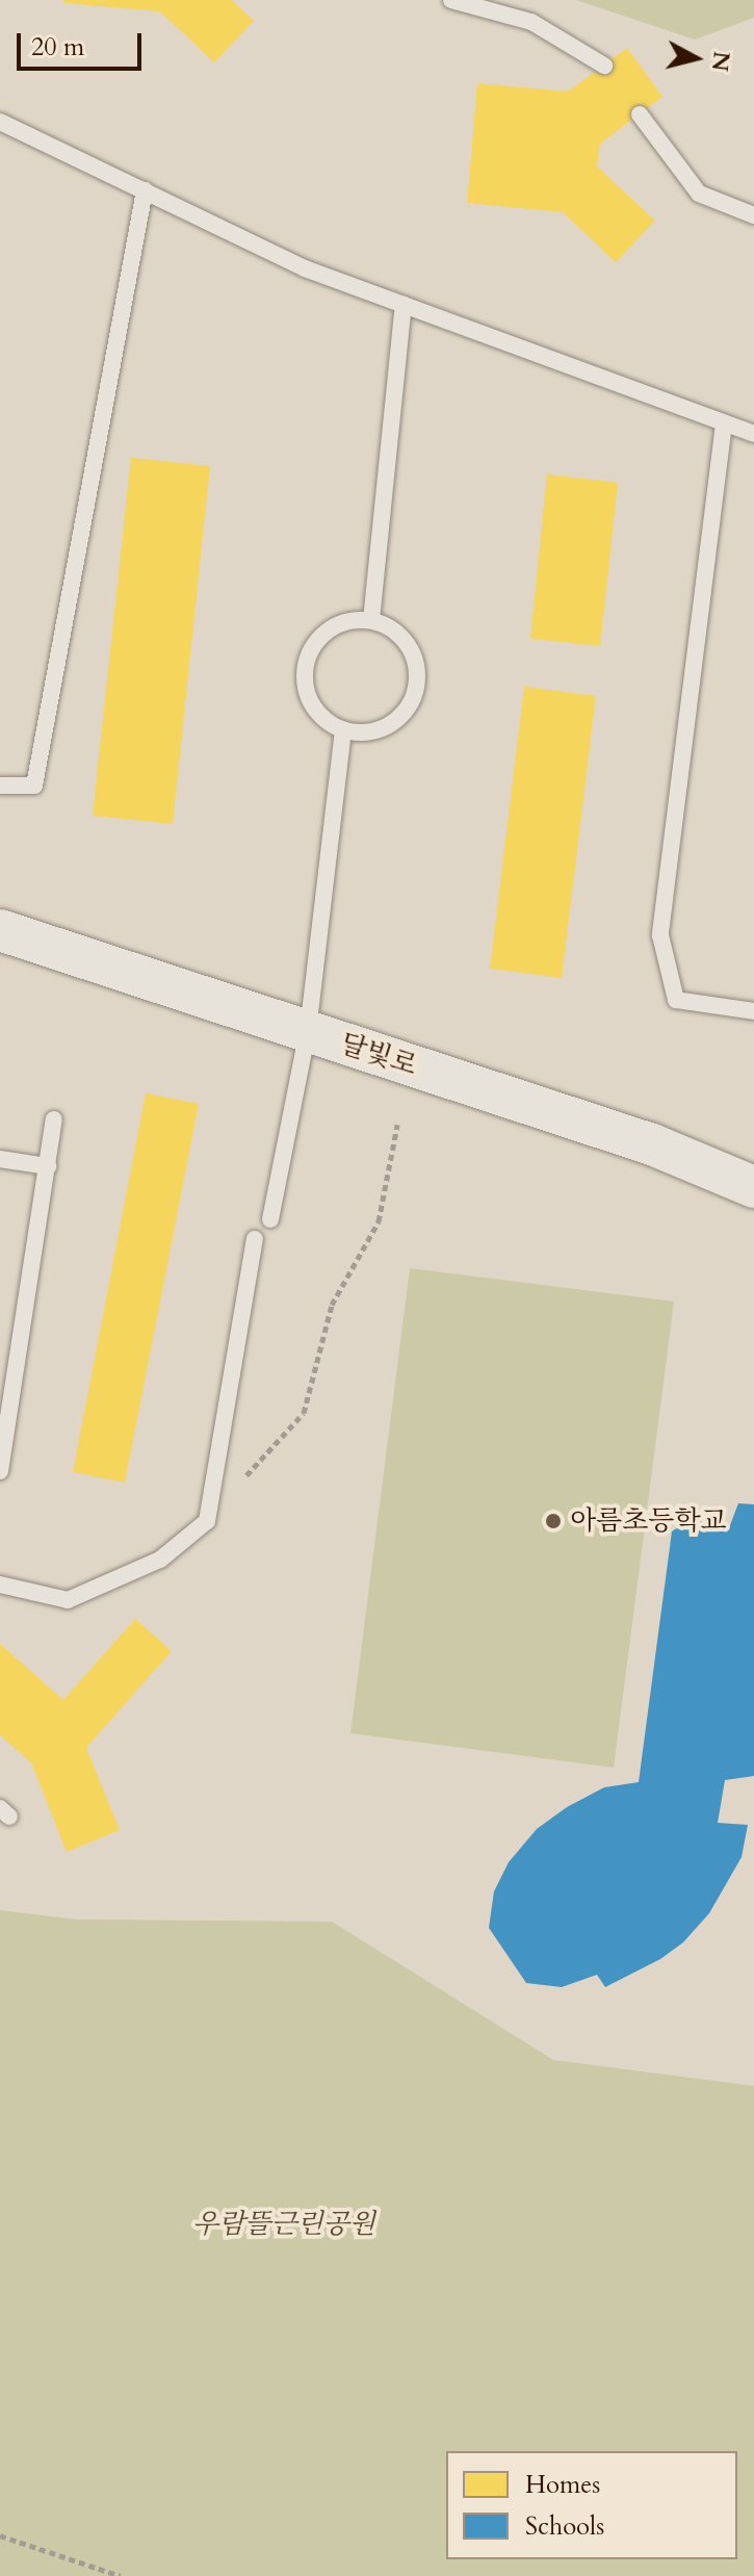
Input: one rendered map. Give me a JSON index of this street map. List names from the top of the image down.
{
  "streets": {
    "street": ["달빛로"]
  },
  "parks": ["우람뜰근린공원"],
  "places": ["아름초등학교"],
  "legend": ["Homes", "Schools"],
  "scale_bar": "20 m",
  "north": "right"
}
